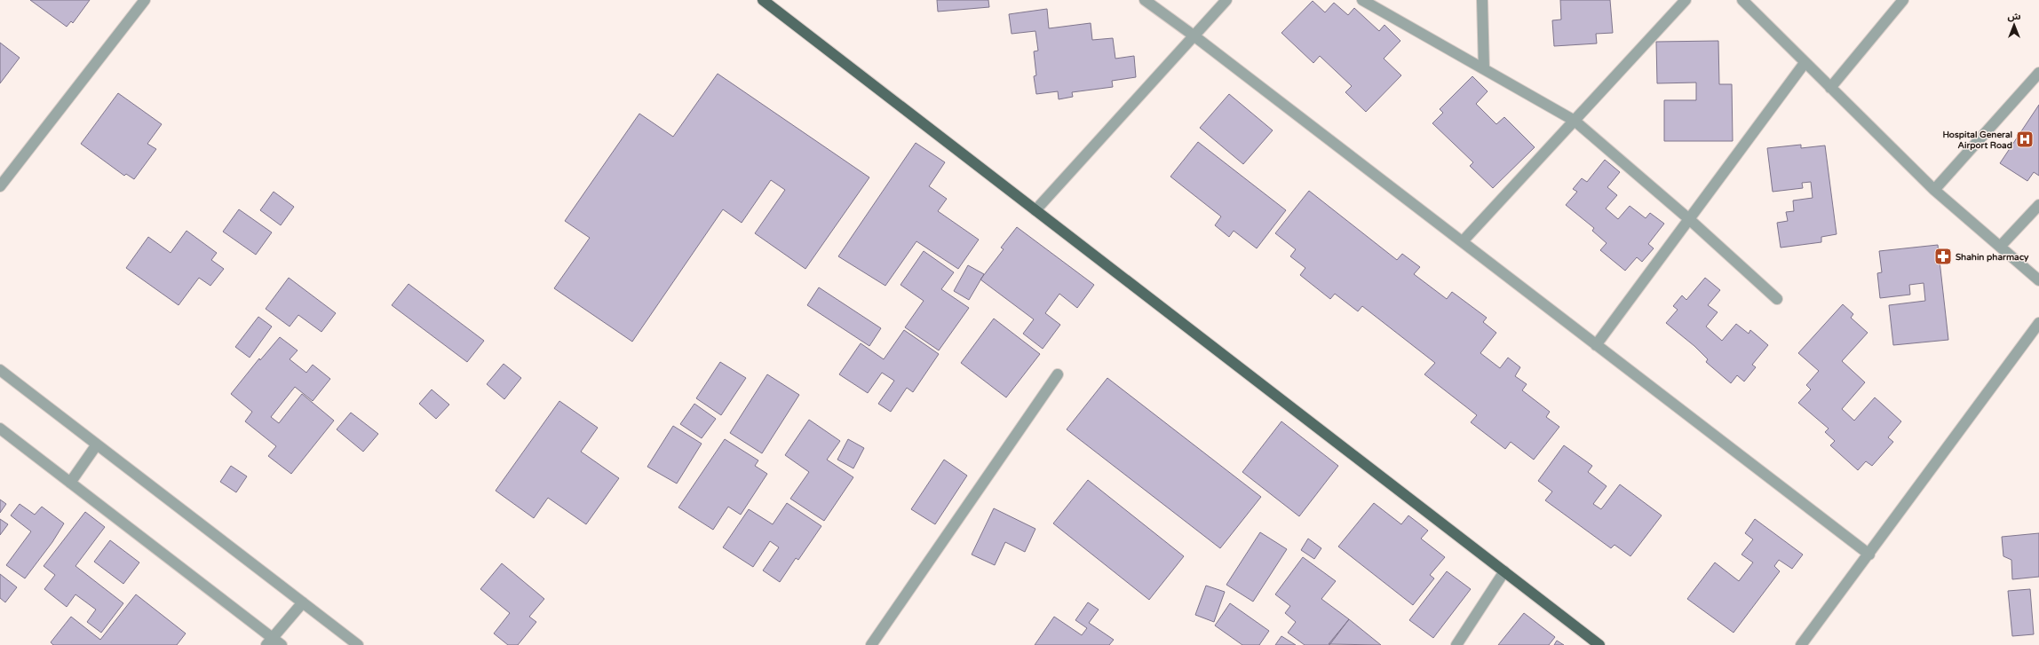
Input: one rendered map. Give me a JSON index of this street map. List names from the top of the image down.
{
  "places": {
    "hospital": ["Hospital General Airport Road"],
    "pharmacy": ["Shahin pharmacy"]
  },
  "north": "top"
}
